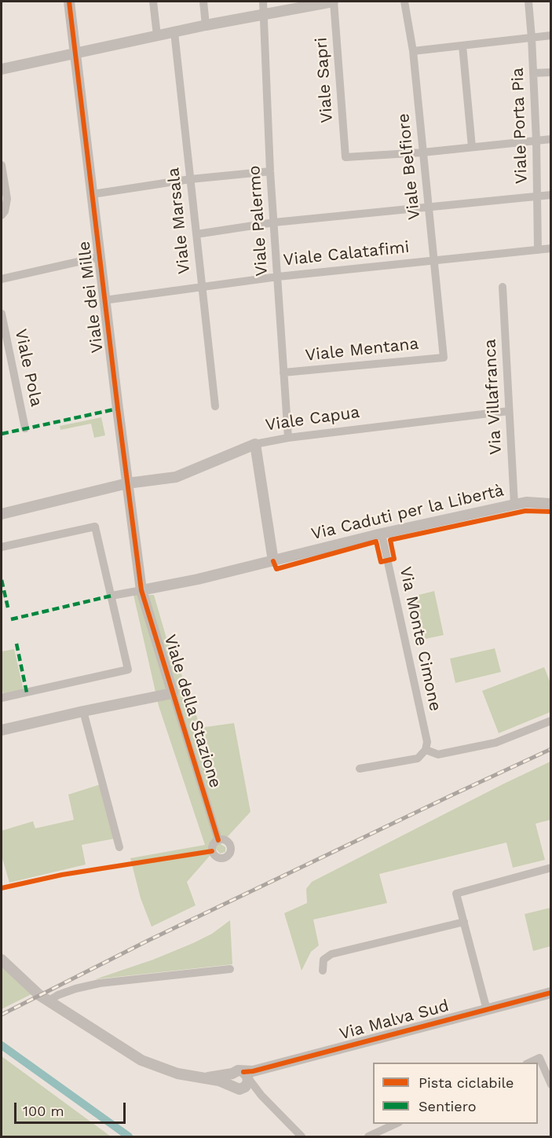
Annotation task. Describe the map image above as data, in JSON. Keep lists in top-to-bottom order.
{
  "streets": {
    "street": [
      "Viale Sapri",
      "Viale Porta Pia",
      "Viale Belfiore",
      "Viale Marsala",
      "Viale Palermo",
      "Viale Calatafimi",
      "Viale dei Mille",
      "Viale Mentana",
      "Viale Pola",
      "Via Villafranca",
      "Viale Capua",
      "Via Caduti per la Libertà",
      "Via Monte Cimone",
      "Viale della Stazione",
      "Via Malva Sud"
    ]
  },
  "crossings": [
    ["Viale Sapri", "Viale Belfiore"],
    ["Viale Porta Pia", "Viale Calatafimi"],
    ["Viale Belfiore", "Viale Calatafimi"],
    ["Viale Belfiore", "Viale Mentana"],
    ["Viale Marsala", "Viale Calatafimi"],
    ["Viale Palermo", "Viale Calatafimi"],
    ["Viale Palermo", "Viale Mentana"],
    ["Viale Palermo", "Viale Capua"],
    ["Viale Calatafimi", "Viale dei Mille"],
    ["Viale dei Mille", "Viale Capua"],
    ["Viale dei Mille", "Via Caduti per la Libertà"],
    ["Viale dei Mille", "Viale della Stazione"],
    ["Via Villafranca", "Viale Capua"],
    ["Via Villafranca", "Via Caduti per la Libertà"],
    ["Via Caduti per la Libertà", "Via Monte Cimone"],
    ["Via Caduti per la Libertà", "Viale della Stazione"]
  ],
  "legend": ["Pista ciclabile", "Sentiero"],
  "scale_bar": "100 m"
}
